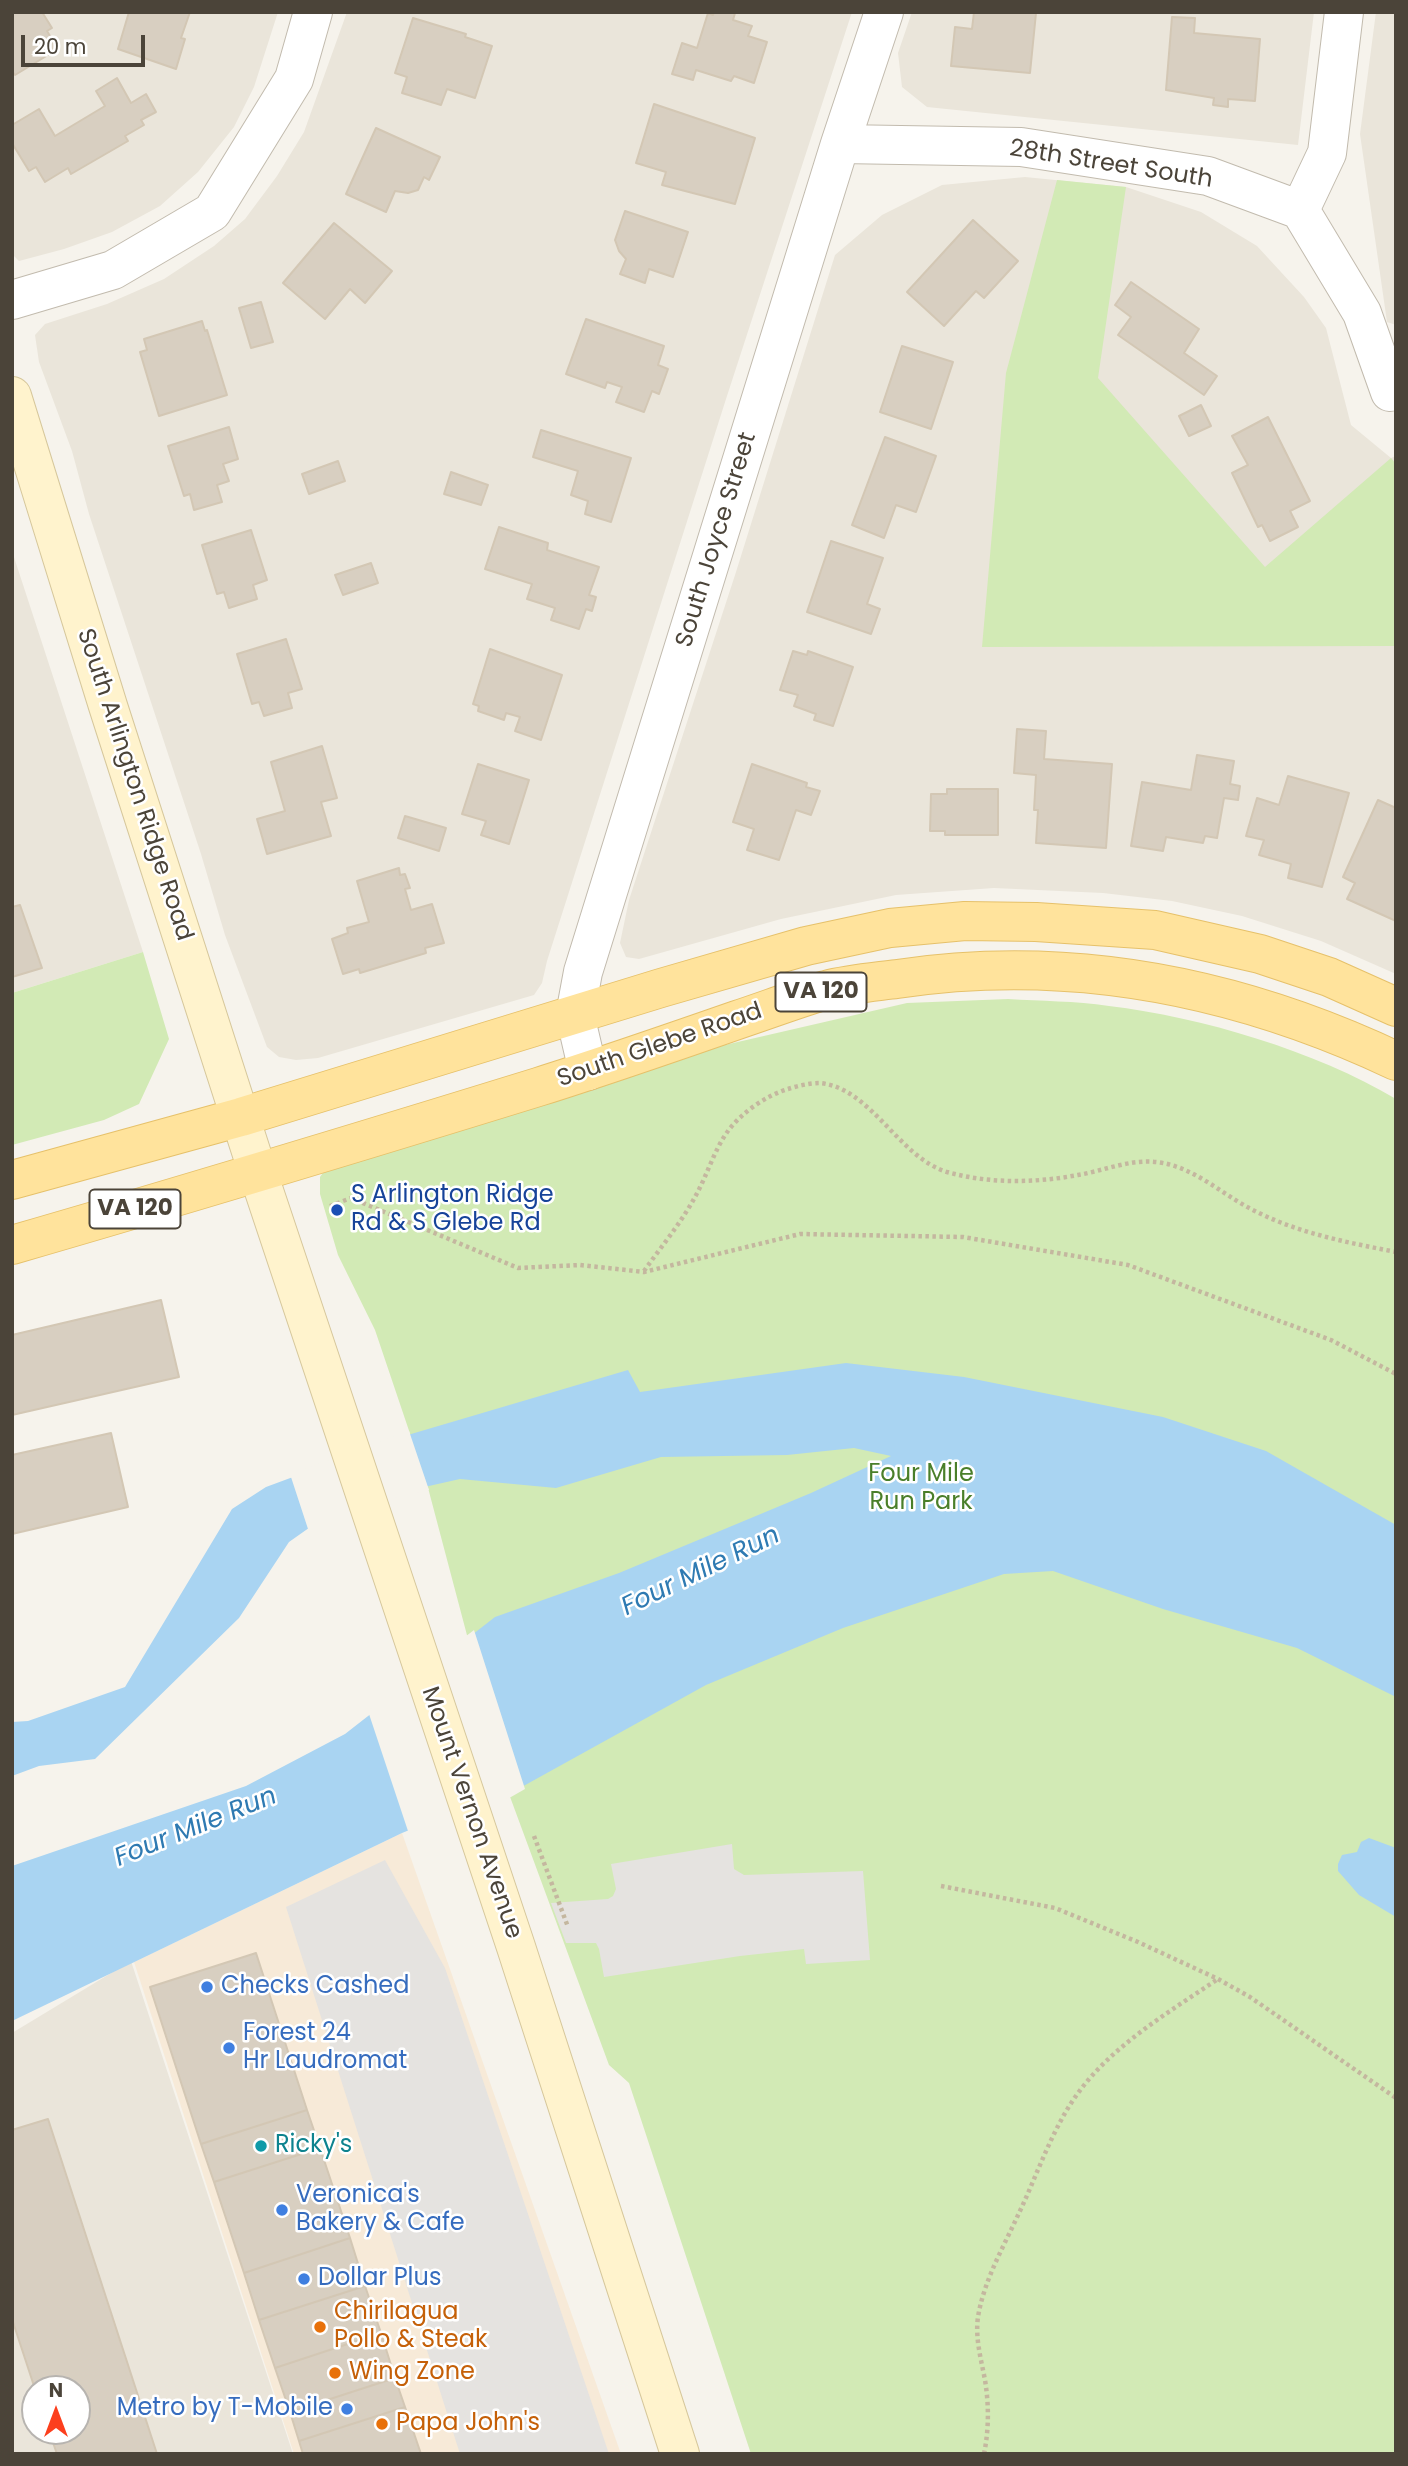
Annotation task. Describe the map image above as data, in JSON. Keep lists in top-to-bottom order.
{
  "streets": {
    "main road": [
      "South Arlington Ridge Road",
      "VA 120",
      "South Glebe Road",
      "Mount Vernon Avenue"
    ],
    "street": ["28th Street South", "South Joyce Street"]
  },
  "crossings": [
    ["28th Street South", "South Joyce Street"],
    ["South Joyce Street", "South Glebe Road"],
    ["South Arlington Ridge Road", "South Glebe Road"],
    ["South Arlington Ridge Road", "Mount Vernon Avenue"],
    ["South Glebe Road", "Mount Vernon Avenue"]
  ],
  "water": ["Four Mile Run"],
  "parks": ["Four Mile Run Park"],
  "places": [
    "S Arlington Ridge Rd & S Glebe Rd",
    "Checks Cashed",
    "Forest 24 Hr Laudromat",
    "Ricky's",
    "Veronica's Bakery & Cafe",
    "Dollar Plus",
    "Chirilagua Pollo & Steak",
    "Wing Zone",
    "Metro by T-Mobile",
    "Papa John's"
  ],
  "scale_bar": "20 m",
  "north": "top"
}
